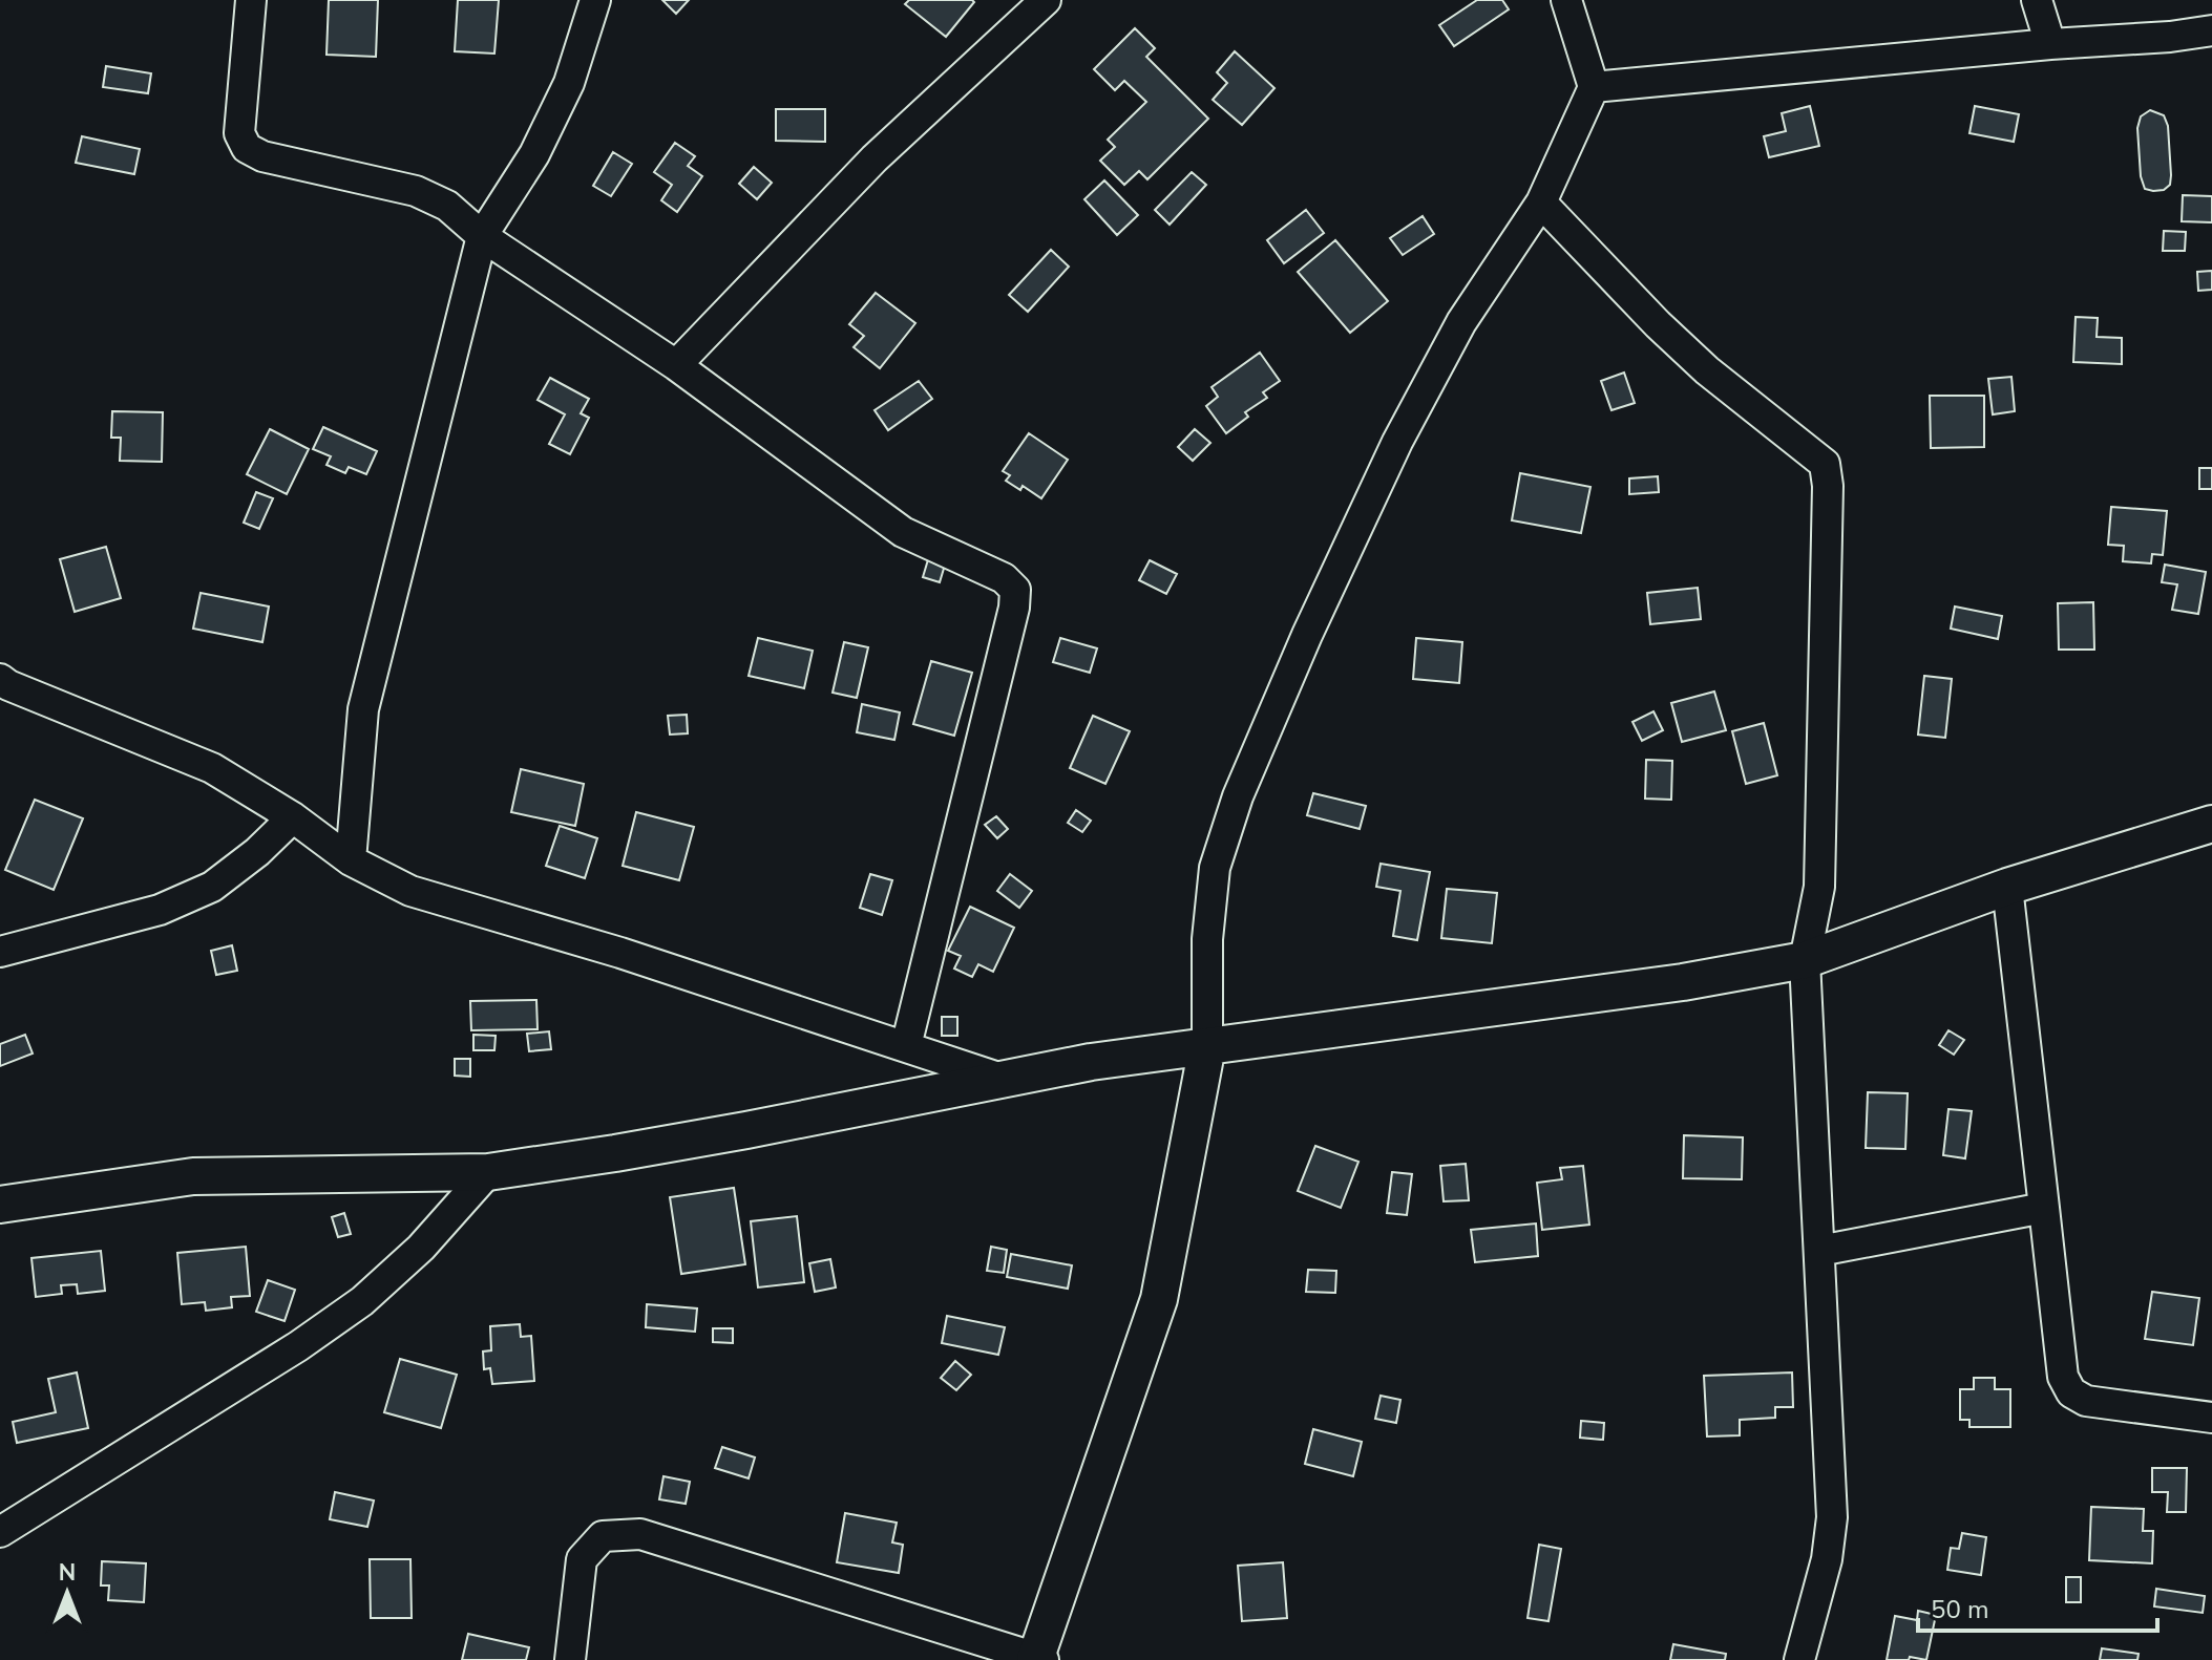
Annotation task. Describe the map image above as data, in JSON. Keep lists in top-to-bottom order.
{
  "scale_bar": "50 m",
  "north": "top"
}
